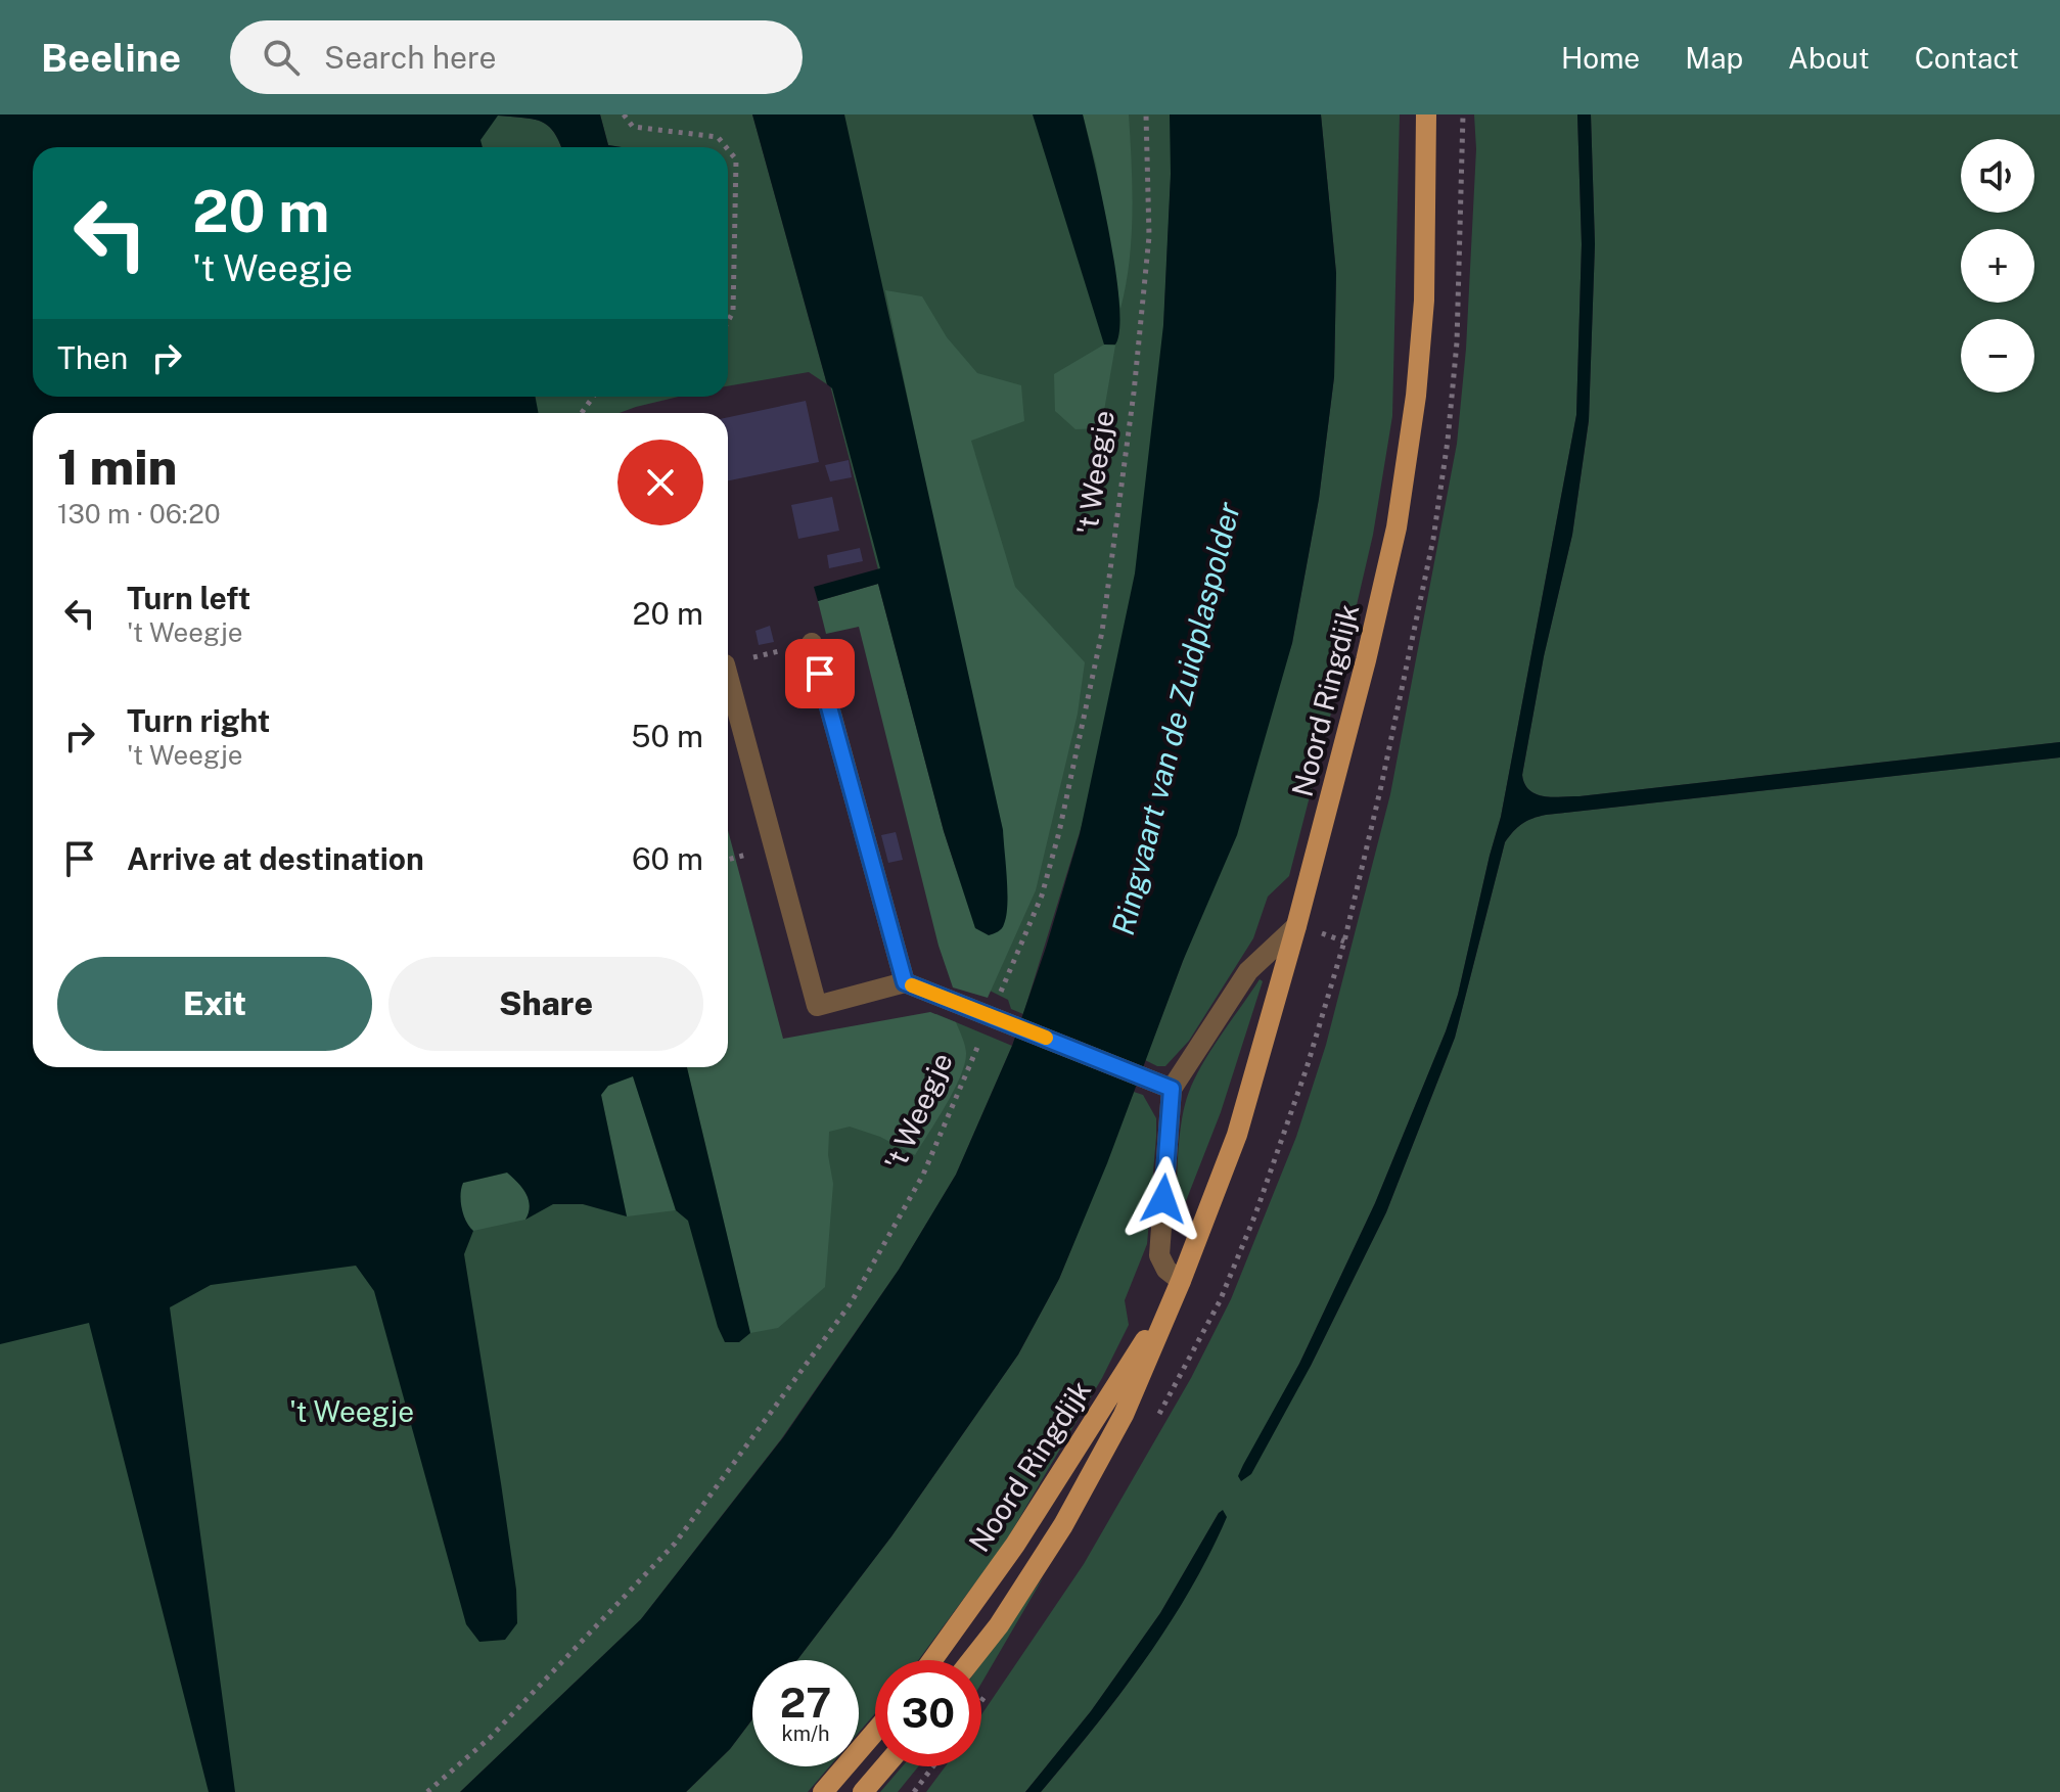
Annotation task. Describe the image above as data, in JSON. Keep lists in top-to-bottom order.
{
  "streets": {
    "main road": ["Noord Ringdijk"],
    "path": ["'t Weegje"]
  },
  "water": ["Ringvaart van de Zuidplaspolder"],
  "parks": ["'t Weegje"],
  "page": {
    "header": "Beeline",
    "search": "Search here",
    "nav": [
      "Home",
      "Map",
      "About",
      "Contact"
    ],
    "map_buttons": ["+", "−"],
    "turn": ["20 m", "'t Weegje"],
    "then": "Then",
    "heading": ["1 min", "130 m · 06:20"],
    "list": [
      {
        "name": "Turn left",
        "note": "'t Weegje",
        "value": "20 m"
      },
      {
        "name": "Turn right",
        "note": "'t Weegje",
        "value": "50 m"
      },
      {
        "name": "Arrive at destination",
        "value": "60 m"
      }
    ],
    "buttons": ["Exit", "Share"],
    "speed": "27 km/h",
    "limit": "30"
  }
}
